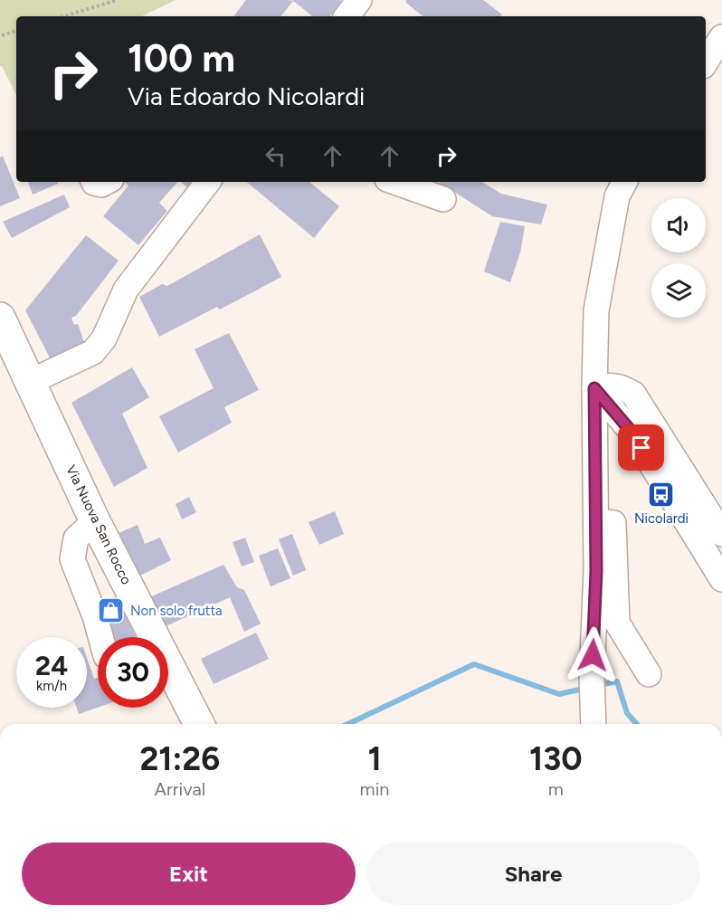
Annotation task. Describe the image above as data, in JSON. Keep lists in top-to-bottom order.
{
  "streets": {
    "main road": ["Via Nuova San Rocco"]
  },
  "places": {
    "bus stop": ["Nicolardi"],
    "shop": ["Non solo frutta"]
  },
  "page": {
    "turn": ["100 m", "Via Edoardo Nicolardi"],
    "speed": "24 km/h",
    "limit": "30",
    "eta": [
      "21:26",
      "Arrival",
      "1",
      "min",
      "130",
      "m"
    ],
    "buttons": ["Exit", "Share"]
  }
}
